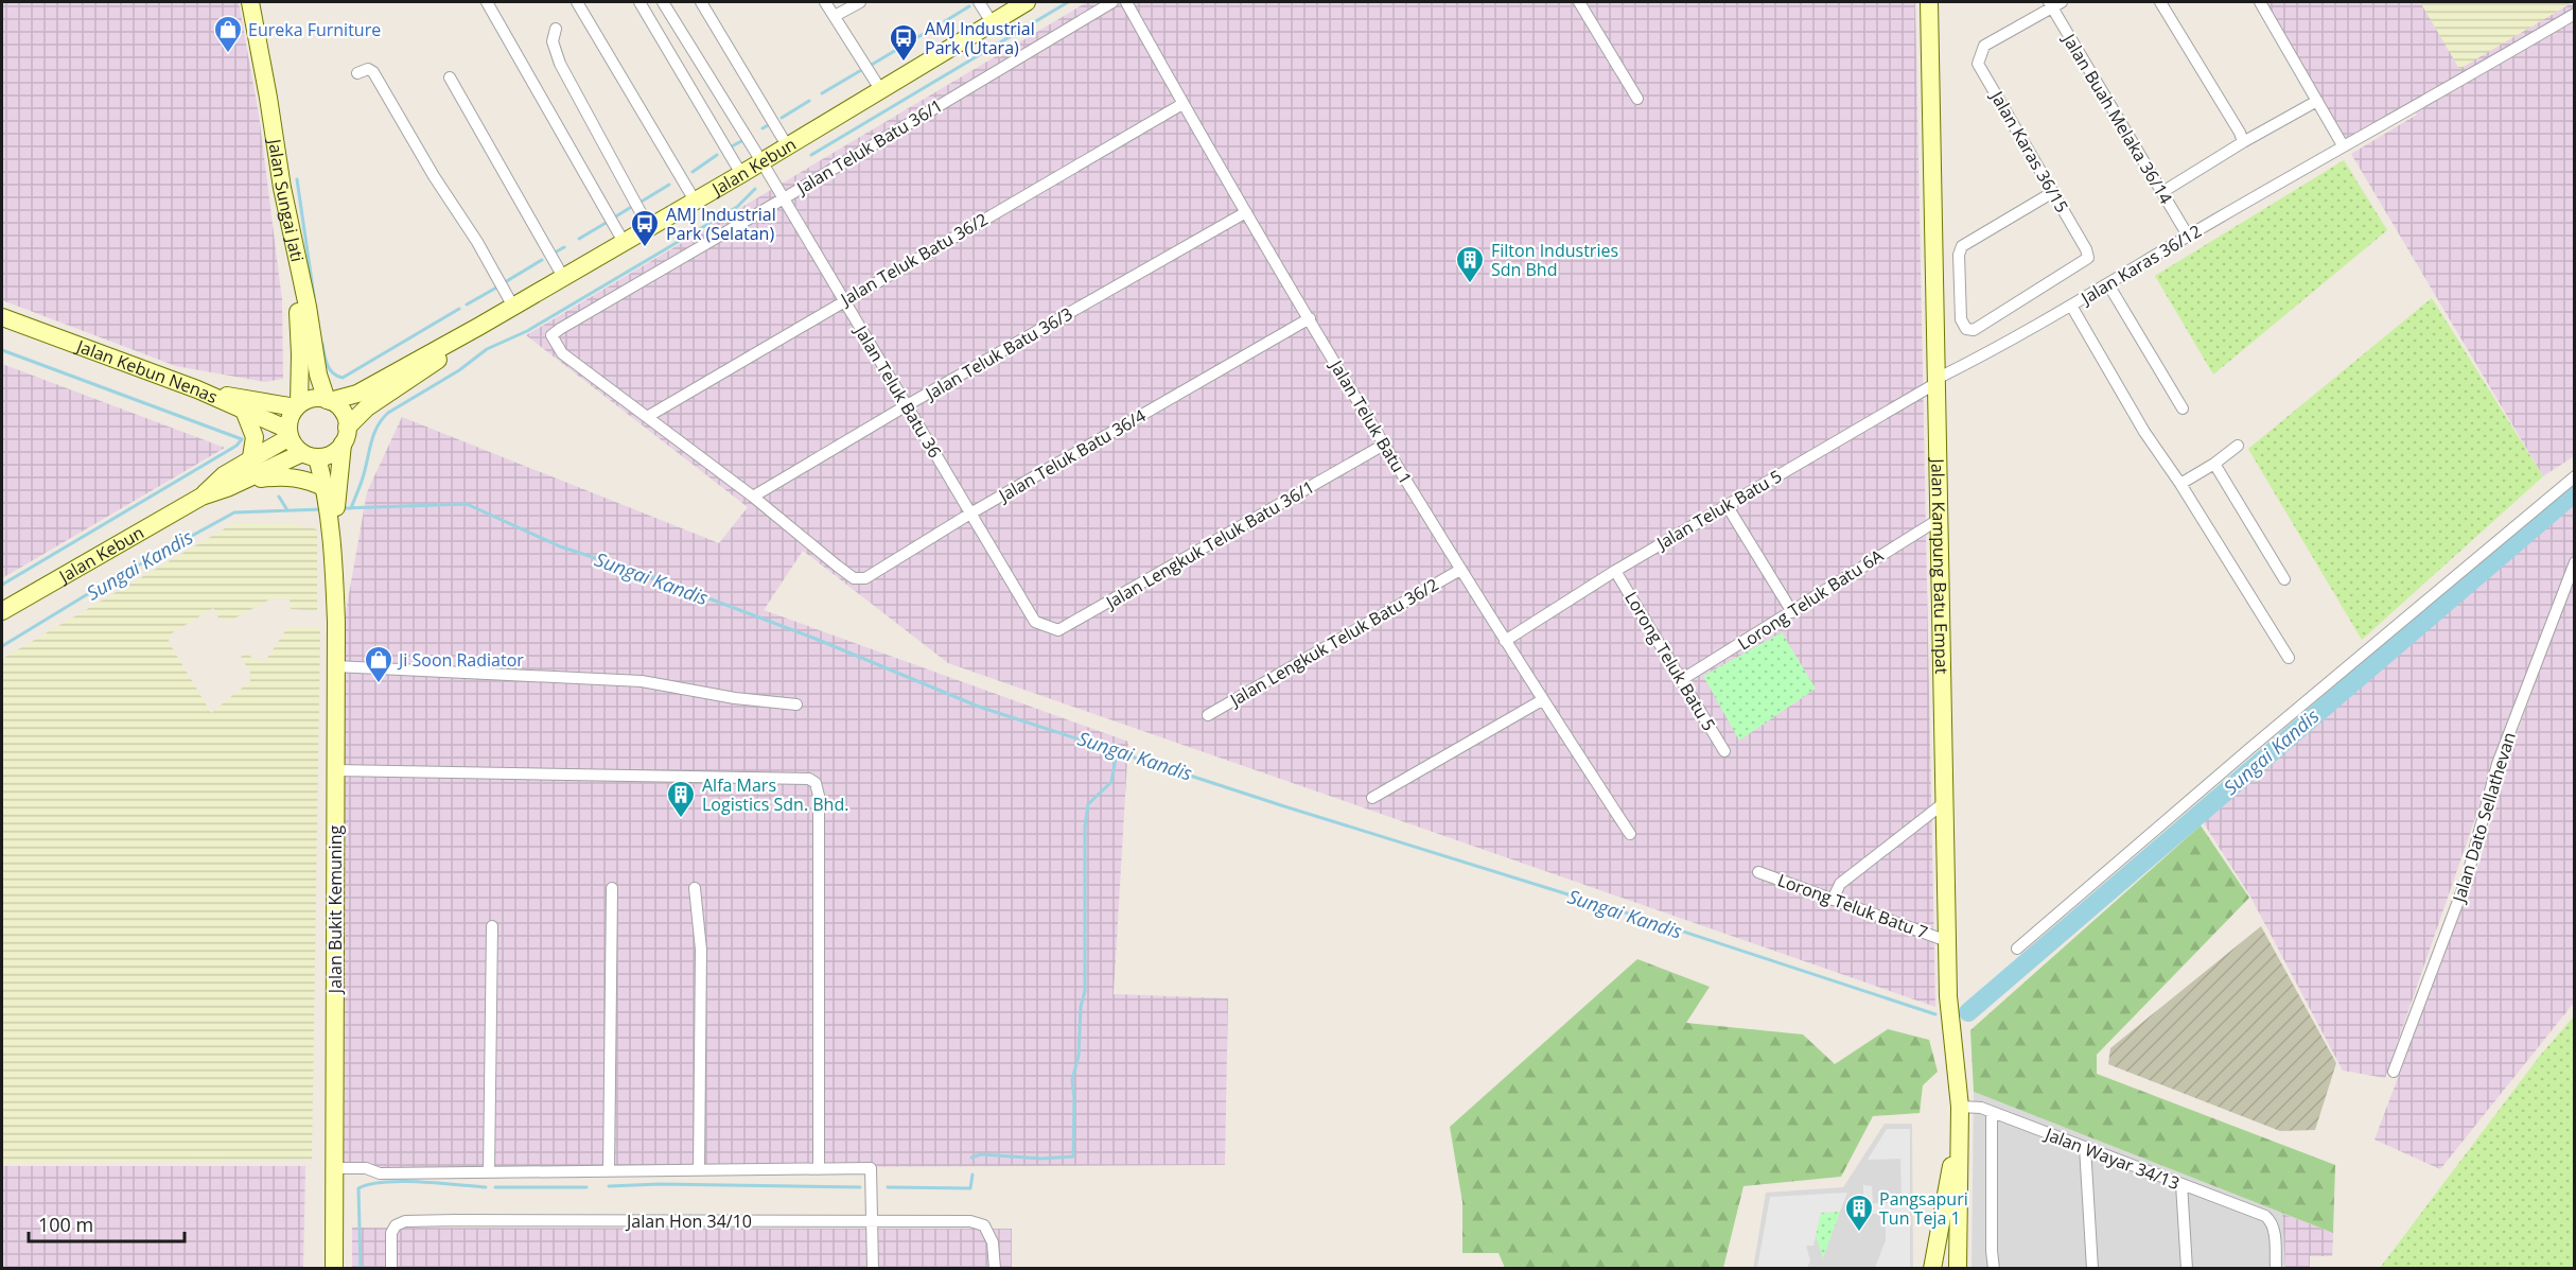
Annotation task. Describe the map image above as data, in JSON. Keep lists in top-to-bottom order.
{
  "streets": {
    "main road": [
      "Jalan Kebun",
      "Jalan Sungai Jati",
      "Jalan Kebun Nenas",
      "Jalan Kampung Batu Empat",
      "Jalan Bukit Kemuning"
    ],
    "street": [
      "Jalan Buah Melaka 36/14",
      "Jalan Teluk Batu 36/1",
      "Jalan Karas 36/15",
      "Jalan Teluk Batu 36/2",
      "Jalan Karas 36/12",
      "Jalan Teluk Batu 36/3",
      "Jalan Teluk Batu 36",
      "Jalan Teluk Batu 1",
      "Jalan Teluk Batu 36/4",
      "Jalan Teluk Batu 5",
      "Jalan Lengkuk Teluk Batu 36/1",
      "Lorong Teluk Batu 6A",
      "Jalan Lengkuk Teluk Batu 36/2",
      "Lorong Teluk Batu 5",
      "Jalan Dato Sellathevan",
      "Lorong Teluk Batu 7",
      "Jalan Wayar 34/13",
      "Jalan Hon 34/10"
    ]
  },
  "crossings": [
    ["Jalan Buah Melaka 36/14", "Jalan Karas 36/15"],
    ["Jalan Buah Melaka 36/14", "Jalan Karas 36/12"],
    ["Jalan Teluk Batu 36/1", "Jalan Teluk Batu 36/2"],
    ["Jalan Teluk Batu 36/1", "Jalan Teluk Batu 36"],
    ["Jalan Kebun", "Jalan Sungai Jati"],
    ["Jalan Kebun", "Jalan Kebun Nenas"],
    ["Jalan Kebun", "Jalan Teluk Batu 36"],
    ["Jalan Kebun", "Jalan Bukit Kemuning"],
    ["Jalan Sungai Jati", "Jalan Kebun Nenas"],
    ["Jalan Sungai Jati", "Jalan Bukit Kemuning"],
    ["Jalan Teluk Batu 36/2", "Jalan Teluk Batu 36"],
    ["Jalan Teluk Batu 36/2", "Jalan Teluk Batu 1"],
    ["Jalan Karas 36/12", "Jalan Teluk Batu 5"],
    ["Jalan Karas 36/12", "Jalan Kampung Batu Empat"],
    ["Jalan Teluk Batu 36/3", "Jalan Teluk Batu 36"],
    ["Jalan Teluk Batu 36/3", "Jalan Teluk Batu 1"],
    ["Jalan Teluk Batu 36/3", "Jalan Teluk Batu 36/4"],
    ["Jalan Kebun Nenas", "Jalan Bukit Kemuning"],
    ["Jalan Teluk Batu 36", "Jalan Teluk Batu 36/4"],
    ["Jalan Teluk Batu 36", "Jalan Lengkuk Teluk Batu 36/1"],
    ["Jalan Teluk Batu 1", "Jalan Teluk Batu 36/4"],
    ["Jalan Teluk Batu 1", "Jalan Teluk Batu 5"],
    ["Jalan Teluk Batu 1", "Jalan Lengkuk Teluk Batu 36/1"],
    ["Jalan Teluk Batu 1", "Jalan Lengkuk Teluk Batu 36/2"],
    ["Jalan Teluk Batu 5", "Jalan Kampung Batu Empat"],
    ["Jalan Teluk Batu 5", "Lorong Teluk Batu 5"],
    ["Jalan Kampung Batu Empat", "Lorong Teluk Batu 6A"],
    ["Jalan Kampung Batu Empat", "Lorong Teluk Batu 7"],
    ["Jalan Kampung Batu Empat", "Jalan Wayar 34/13"],
    ["Lorong Teluk Batu 6A", "Lorong Teluk Batu 5"]
  ],
  "water": ["Sungai Kandis"],
  "places": {
    "shop": ["Eureka Furniture", "Ji Soon Radiator"],
    "bus stop": ["AMJ Industrial Park (Utara)", "AMJ Industrial Park (Selatan)"],
    "building": ["Filton Industries Sdn Bhd", "Alfa Mars Logistics Sdn. Bhd.", "Pangsapuri Tun Teja 1"]
  },
  "scale_bar": "100 m"
}
